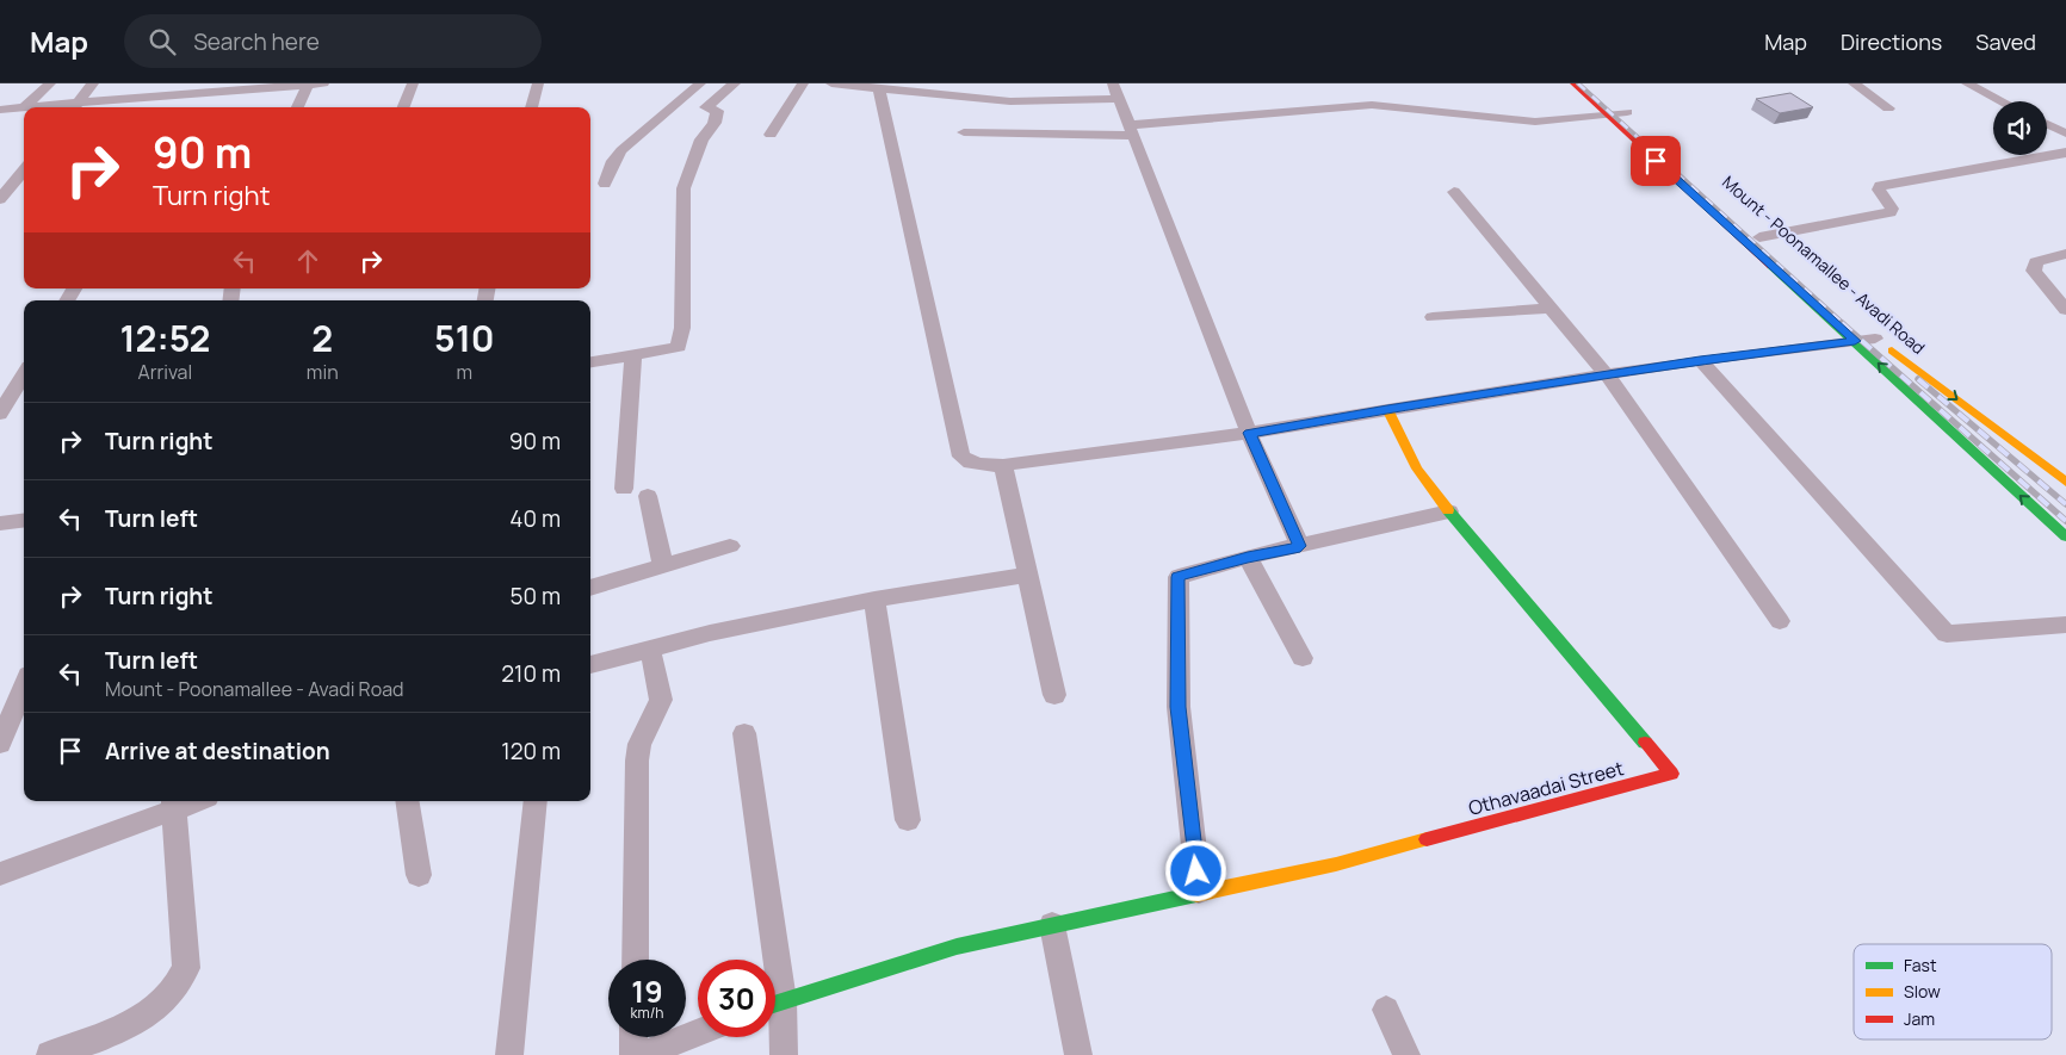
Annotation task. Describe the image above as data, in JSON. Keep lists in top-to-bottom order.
{
  "streets": {
    "main road": ["Mount - Poonamallee - Avadi Road", "Othavaadai Street"]
  },
  "legend": ["Fast", "Slow", "Jam"],
  "page": {
    "header": "Map",
    "search": "Search here",
    "nav": ["Map", "Directions", "Saved"],
    "turn": ["90 m", "Turn right"],
    "eta": [
      "12:52",
      "Arrival",
      "2",
      "min",
      "510",
      "m"
    ],
    "list": [
      {
        "name": "Turn right",
        "value": "90 m"
      },
      {
        "name": "Turn left",
        "value": "40 m"
      },
      {
        "name": "Turn right",
        "value": "50 m"
      },
      {
        "name": "Turn left",
        "note": "Mount - Poonamallee - Avadi Road",
        "value": "210 m"
      },
      {
        "name": "Arrive at destination",
        "value": "120 m"
      }
    ],
    "speed": "19 km/h",
    "limit": "30"
  }
}
